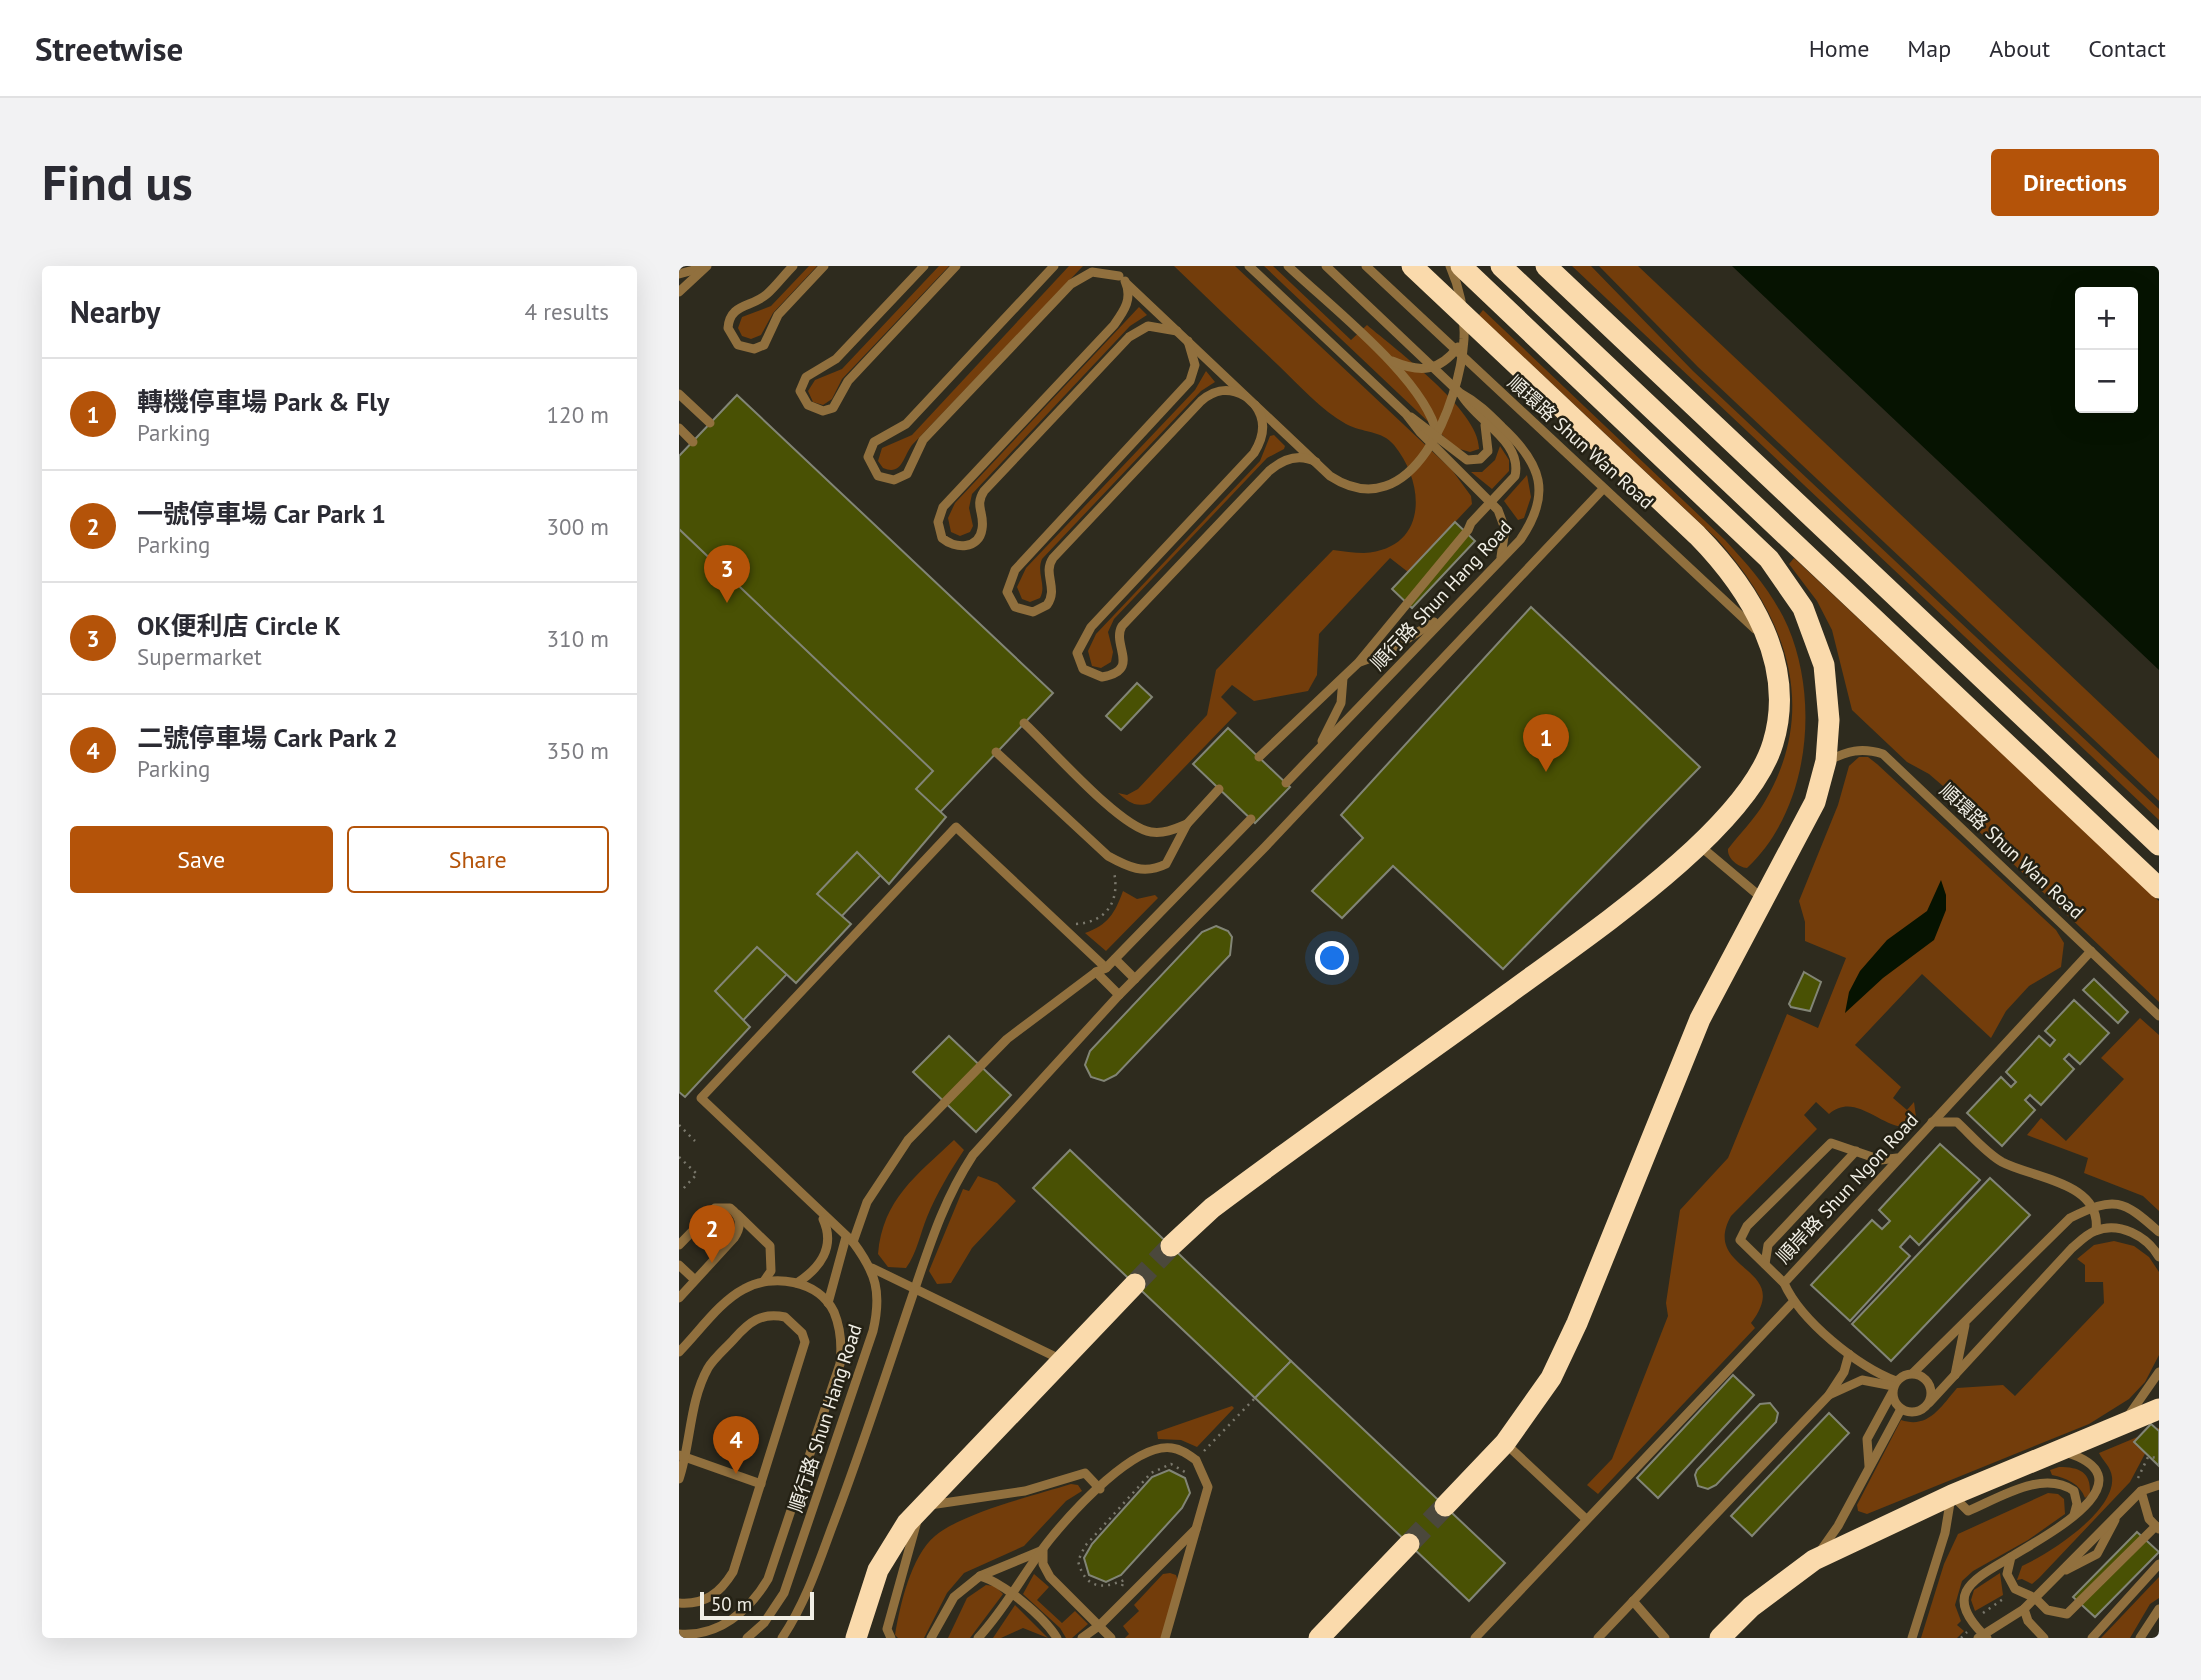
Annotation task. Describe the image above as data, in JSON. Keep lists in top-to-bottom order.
{
  "streets": {
    "lane": ["順環路 Shun Wan Road", "順行路 Shun Hang Road", "順岸路 Shun Ngon Road"]
  },
  "crossings": [
    ["順環路 Shun Wan Road", "順岸路 Shun Ngon Road"]
  ],
  "scale_bar": "50 m",
  "page": {
    "header": "Streetwise",
    "nav": [
      "Home",
      "Map",
      "About",
      "Contact"
    ],
    "buttons": [
      "Directions",
      ["Save", "Share"]
    ],
    "title": "Find us",
    "heading": ["Nearby", "4 results"],
    "map_buttons": ["+", "−"],
    "list": [
      {
        "mark": "1",
        "name": "轉機停車場 Park & Fly",
        "note": "Parking",
        "value": "120 m"
      },
      {
        "mark": "2",
        "name": "一號停車場 Car Park 1",
        "note": "Parking",
        "value": "300 m"
      },
      {
        "mark": "3",
        "name": "OK便利店 Circle K",
        "note": "Supermarket",
        "value": "310 m"
      },
      {
        "mark": "4",
        "name": "二號停車場 Cark Park 2",
        "note": "Parking",
        "value": "350 m"
      }
    ],
    "pins": [
      "3",
      "1",
      "2",
      "4"
    ],
    "scale": "50 m"
  }
}
